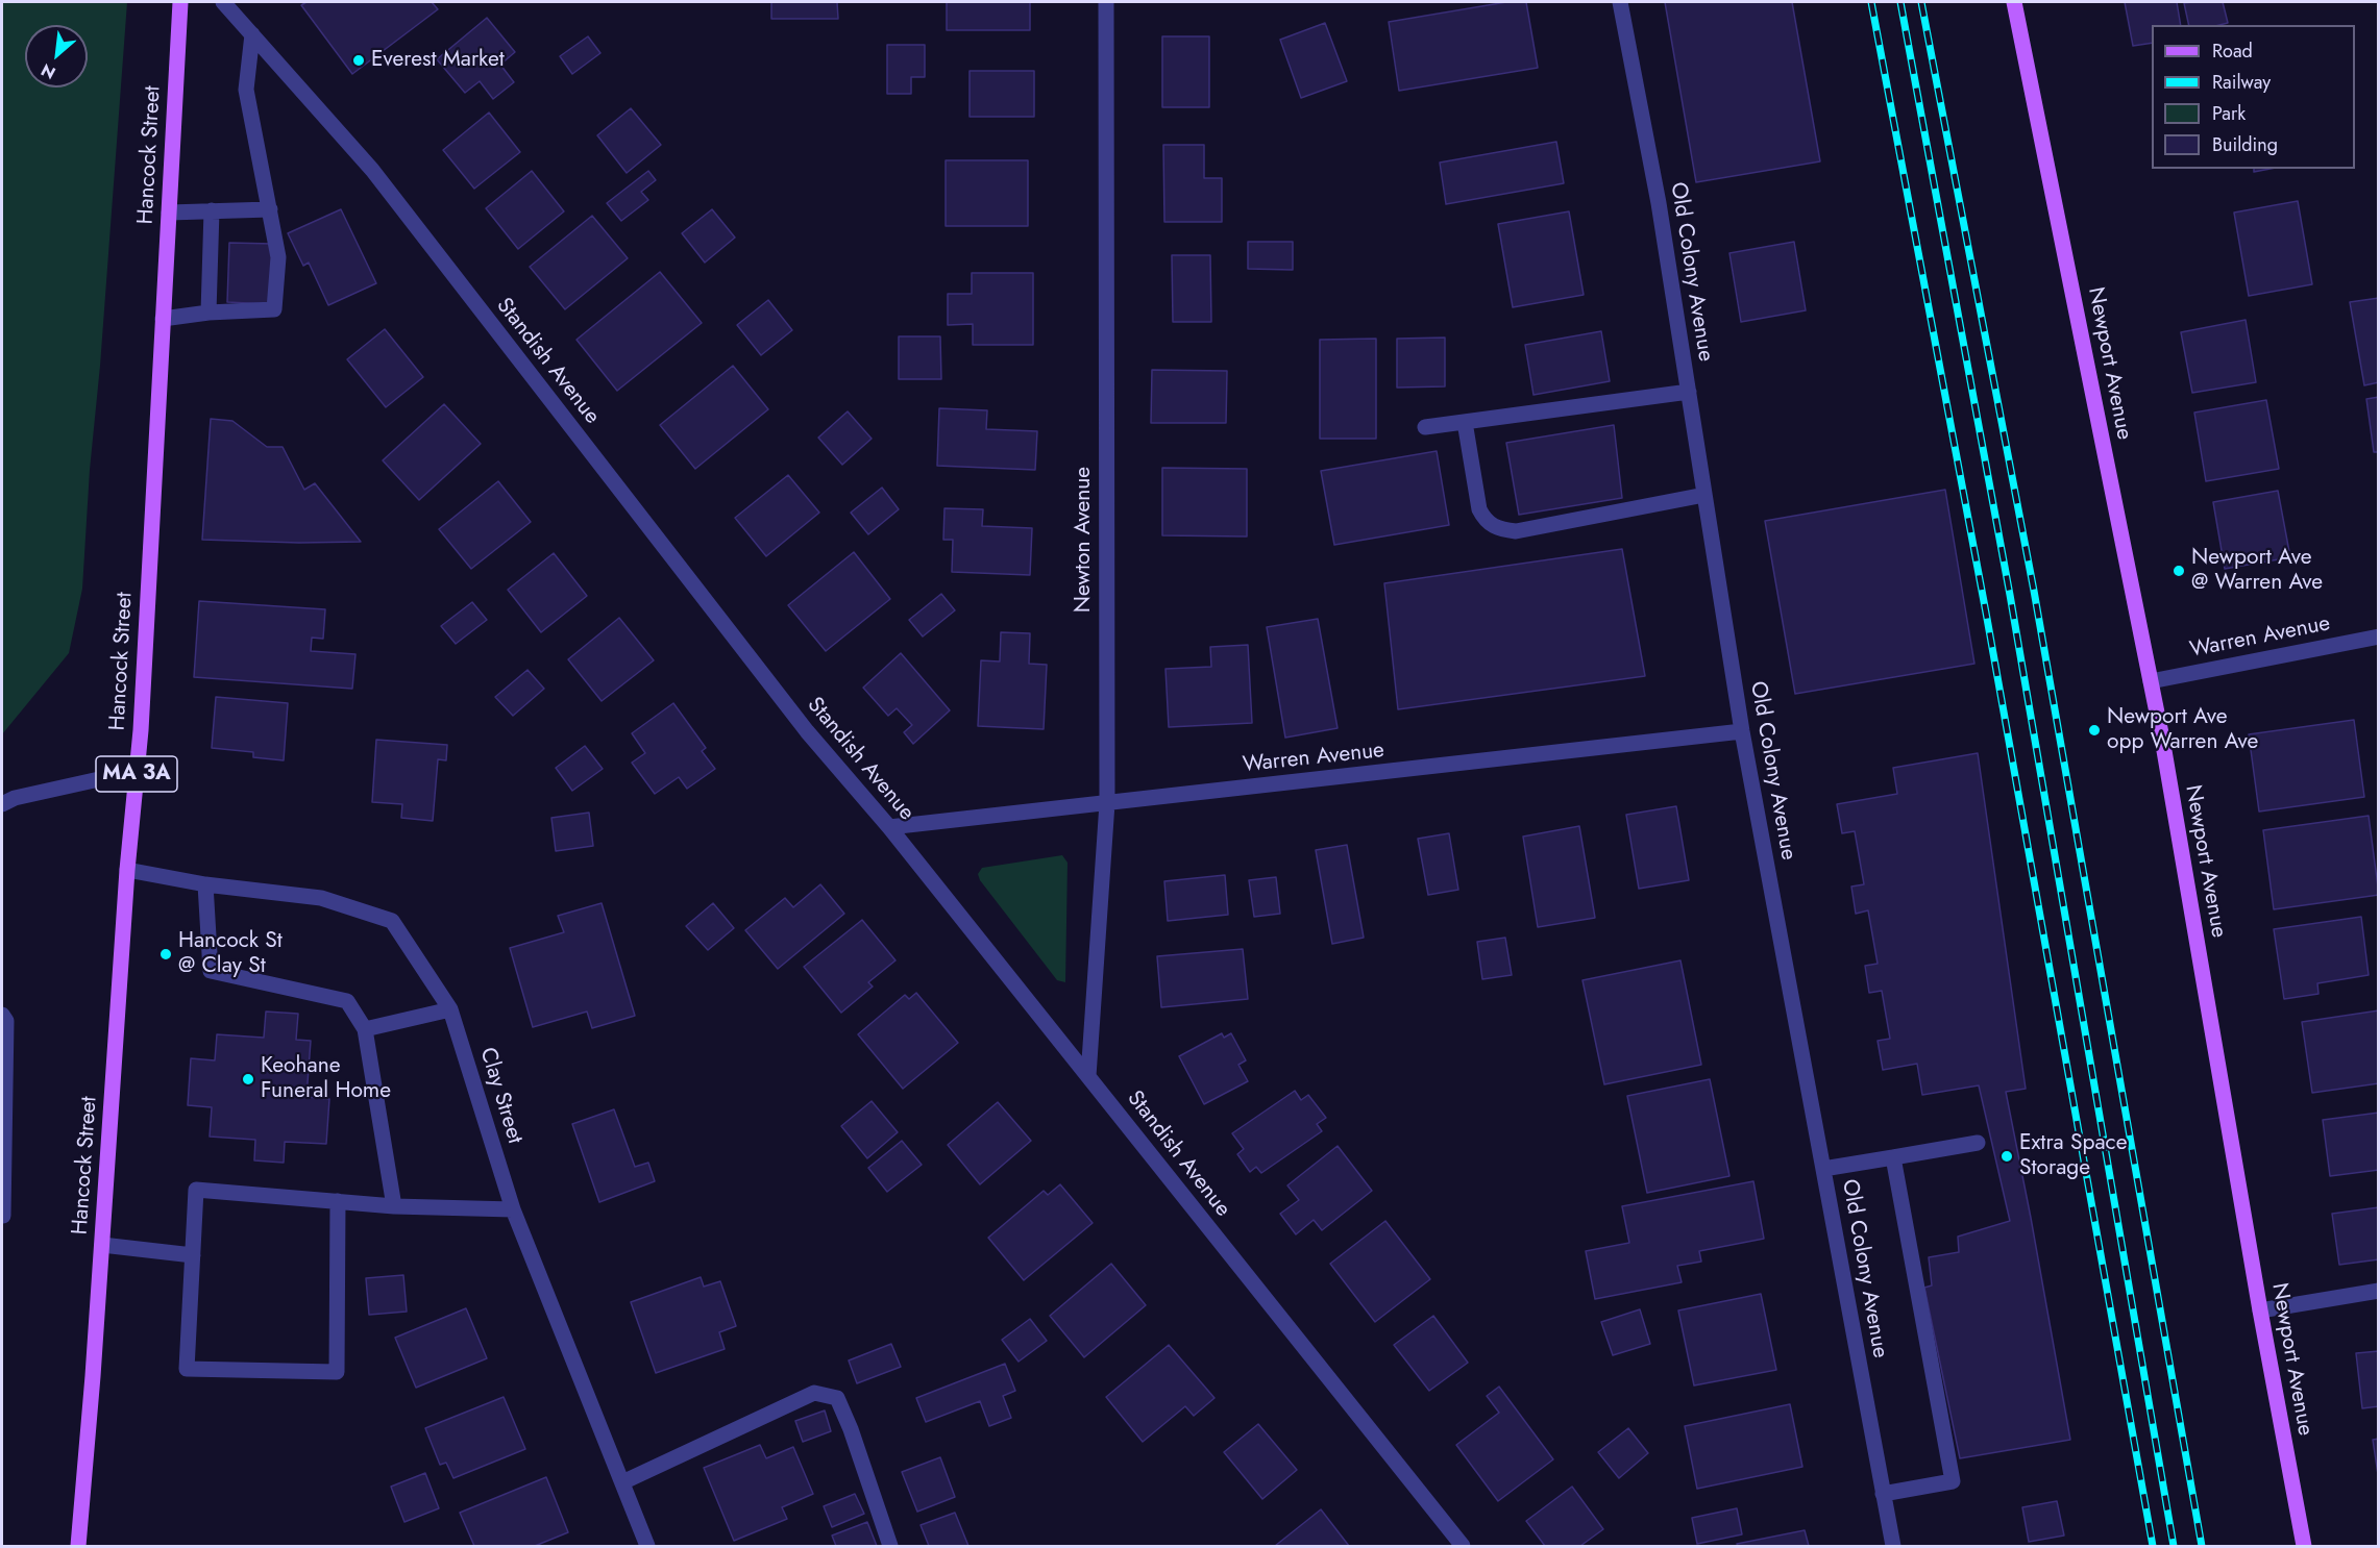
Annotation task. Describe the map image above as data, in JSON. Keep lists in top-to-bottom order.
{
  "streets": {
    "main road": ["Hancock Street", "Newport Avenue", "MA 3A"],
    "street": [
      "Old Colony Avenue",
      "Standish Avenue",
      "Newton Avenue",
      "Warren Avenue",
      "Clay Street"
    ]
  },
  "crossings": [
    ["Hancock Street", "Clay Street"],
    ["Old Colony Avenue", "Warren Avenue"],
    ["Standish Avenue", "Newton Avenue"],
    ["Standish Avenue", "Warren Avenue"],
    ["Newport Avenue", "Warren Avenue"],
    ["Newton Avenue", "Warren Avenue"]
  ],
  "places": [
    "Everest Market",
    "Newport Ave @ Warren Ave",
    "Newport Ave opp Warren Ave",
    "Hancock St @ Clay St",
    "Keohane Funeral Home",
    "Extra Space Storage"
  ],
  "legend": [
    "Road",
    "Railway",
    "Park",
    "Building"
  ],
  "north": "bottom left"
}
